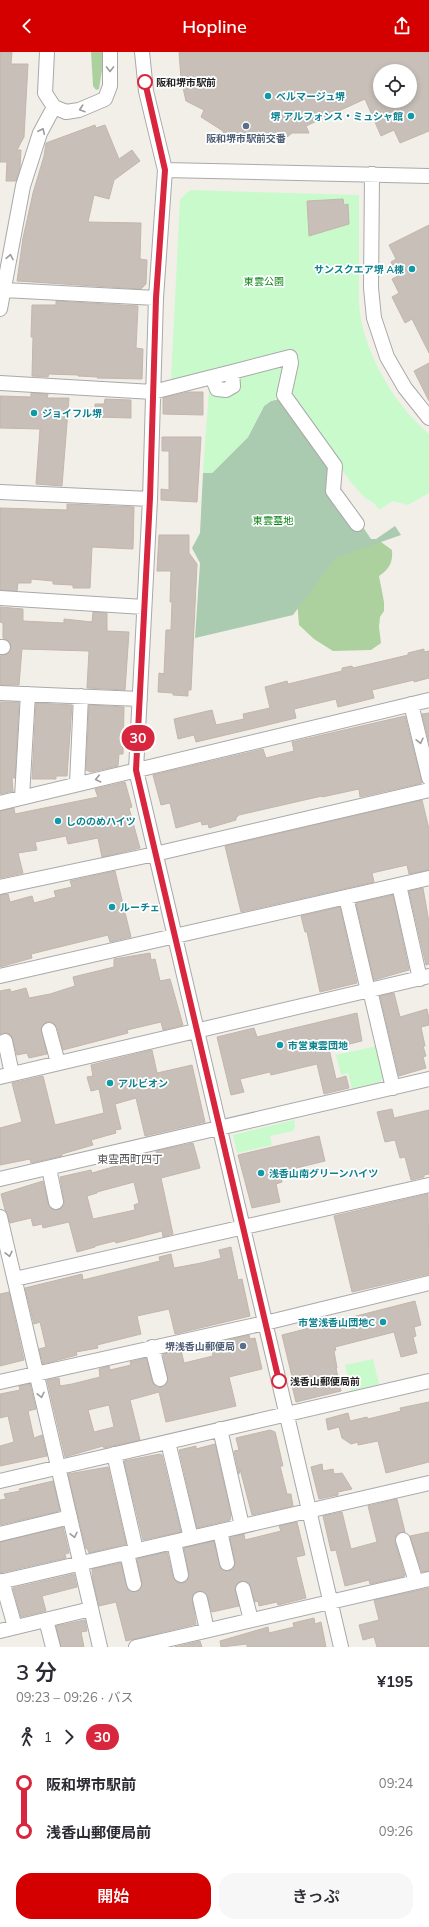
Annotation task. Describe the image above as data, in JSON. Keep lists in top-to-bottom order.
{
  "districts": ["東雲西町四丁"],
  "parks": ["東雲公園", "東雲墓地"],
  "places": [
    "阪和堺市駅前",
    "ベルマージュ堺",
    "堺 アルフォンス・ミュシャ館",
    "阪和堺市駅前交番",
    "サンスクエア堺 A棟",
    "ジョイフル堺",
    "しののめハイツ",
    "ルーチェ",
    "市営東雲団地",
    "アルビオン",
    "浅香山南グリーンハイツ",
    "市営浅香山団地C",
    "堺浅香山郵便局",
    "浅香山郵便局前"
  ],
  "lines": ["bus line 30"],
  "page": {
    "header": "Hopline",
    "on_map": "30",
    "heading": ["3 分", "09:23 – 09:26 · バス", "¥195"],
    "legs": ["1", "30"],
    "list": [
      {
        "name": "阪和堺市駅前",
        "value": "09:24"
      },
      {
        "name": "浅香山郵便局前",
        "value": "09:26"
      }
    ],
    "buttons": ["開始", "きっぷ"]
  }
}
